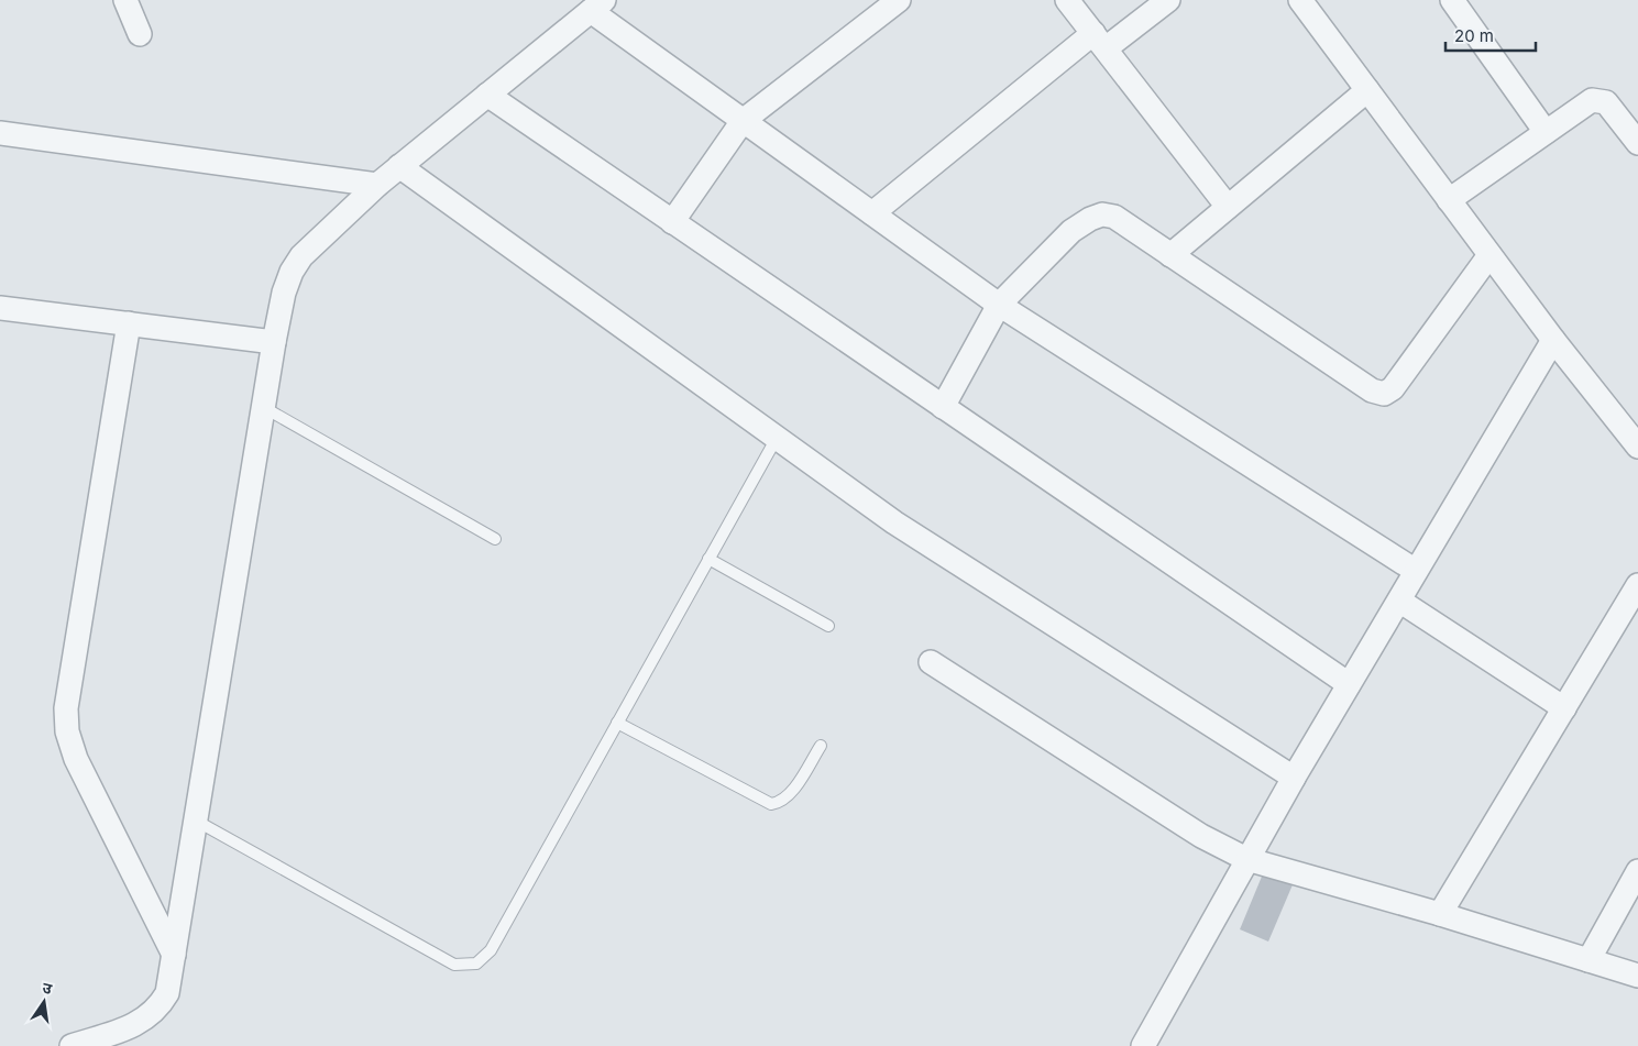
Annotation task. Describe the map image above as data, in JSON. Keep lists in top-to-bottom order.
{
  "scale_bar": "20 m",
  "north": "top"
}
